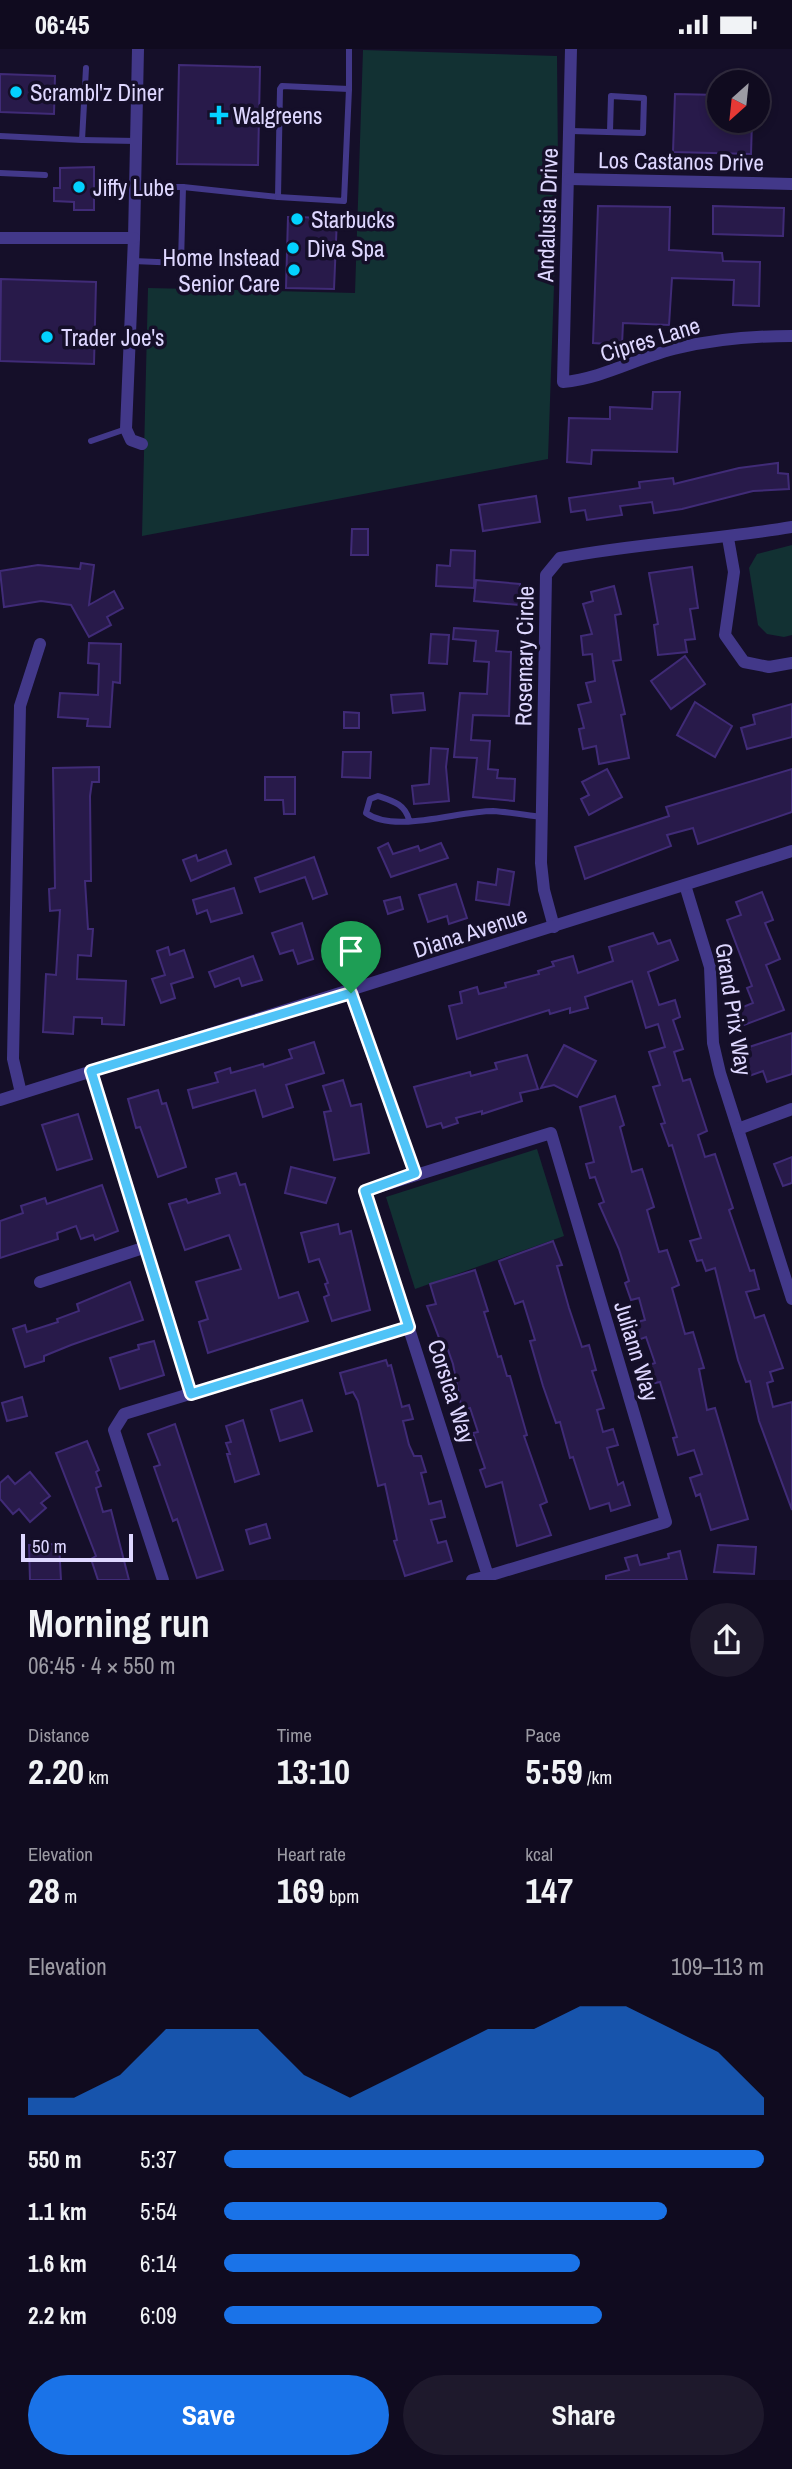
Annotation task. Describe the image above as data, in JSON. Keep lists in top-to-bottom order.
{
  "streets": {
    "street": [
      "Los Castanos Drive",
      "Andalusia Drive",
      "Cipres Lane",
      "Rosemary Circle",
      "Diana Avenue",
      "Grand Prix Way",
      "Juliann Way",
      "Corsica Way"
    ]
  },
  "crossings": [
    ["Los Castanos Drive", "Andalusia Drive"],
    ["Andalusia Drive", "Cipres Lane"],
    ["Rosemary Circle", "Diana Avenue"],
    ["Diana Avenue", "Grand Prix Way"],
    ["Juliann Way", "Corsica Way"]
  ],
  "places": {
    "other": [
      "Scrambl'z Diner",
      "Jiffy Lube",
      "Starbucks",
      "Diva Spa",
      "Home Instead Senior Care",
      "Trader Joe's"
    ],
    "health": ["Walgreens"]
  },
  "scale_bar": "50 m",
  "north": "bottom left",
  "page": {
    "status": "06:45",
    "scale": "50 m",
    "heading": ["Morning run", "06:45 · 4 × 550 m"],
    "stats": [
      ["Distance", "2.20 km"],
      ["Time", "13:10"],
      ["Pace", "5:59 /km"],
      ["Elevation", "28 m"],
      ["Heart rate", "169 bpm"],
      ["kcal", "147"]
    ],
    "chart": ["Elevation", "109–113 m"],
    "list": [
      {
        "name": "550 m",
        "note": "5:37"
      },
      {
        "name": "1.1 km",
        "note": "5:54"
      },
      {
        "name": "1.6 km",
        "note": "6:14"
      },
      {
        "name": "2.2 km",
        "note": "6:09"
      }
    ],
    "buttons": ["Save", "Share"]
  }
}
